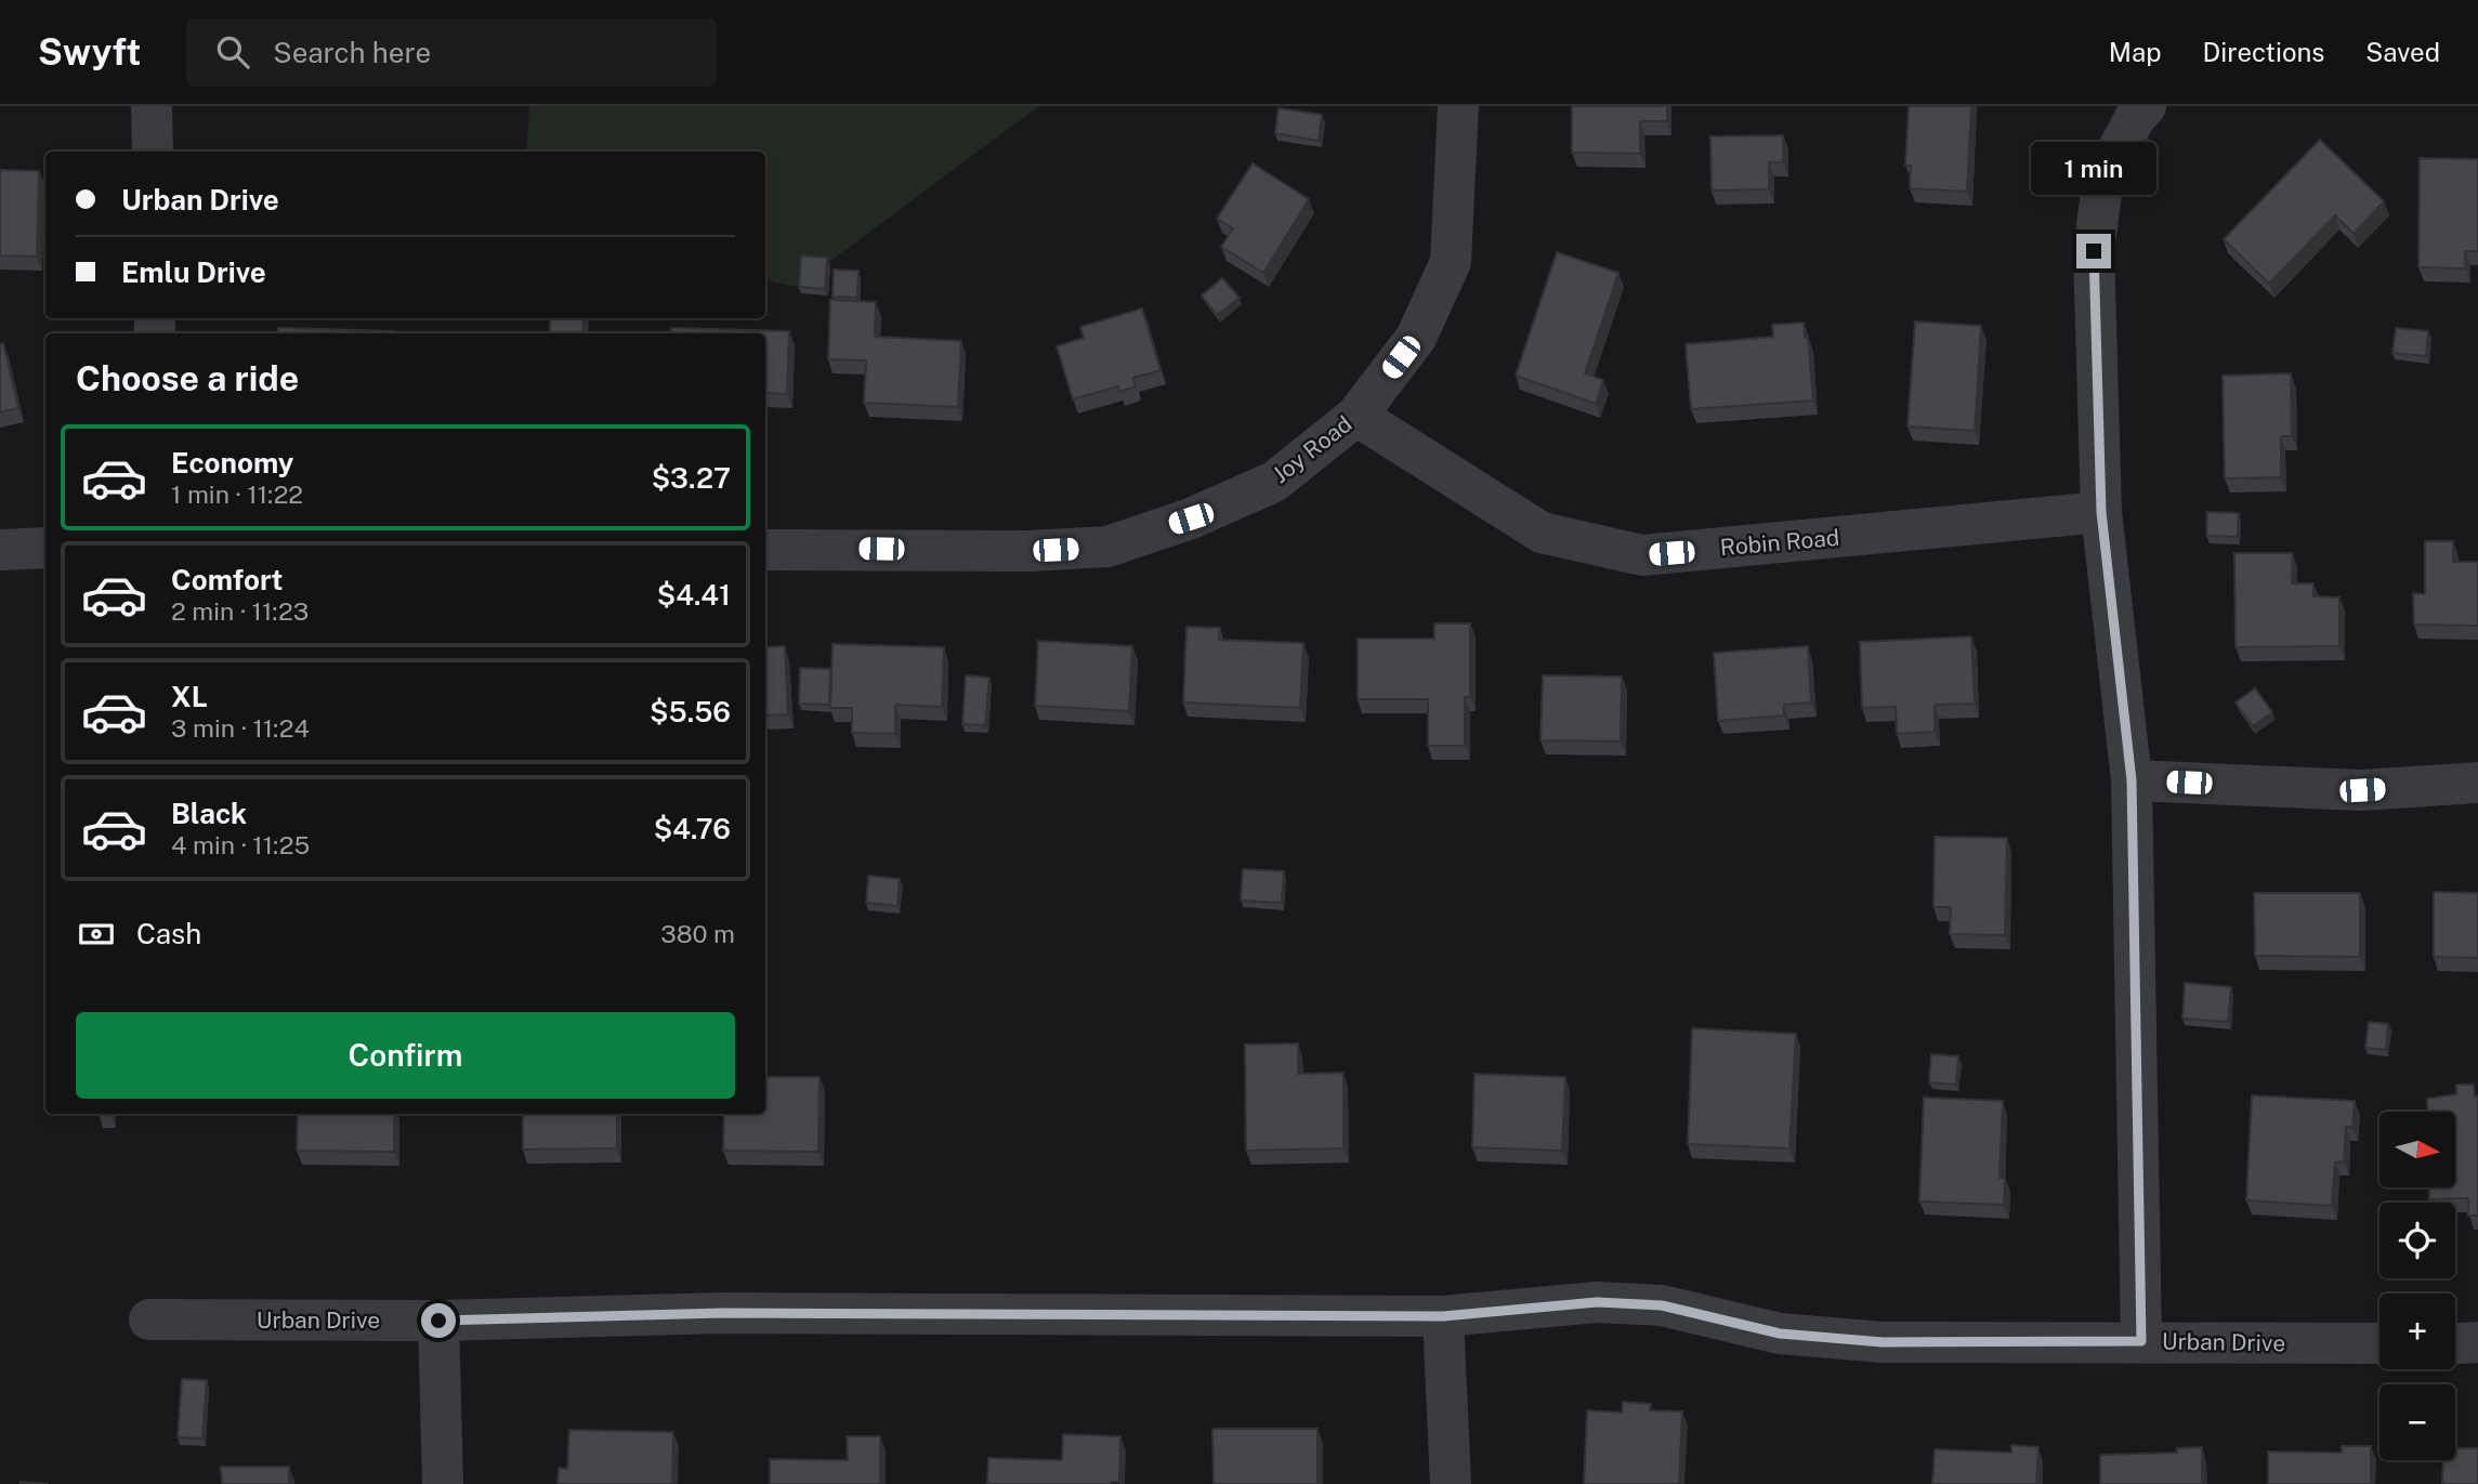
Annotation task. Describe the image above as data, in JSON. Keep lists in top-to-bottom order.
{
  "streets": {
    "street": ["Joy Road", "Robin Road", "Urban Drive"]
  },
  "crossings": [
    ["Joy Road", "Robin Road"]
  ],
  "north": "right",
  "page": {
    "header": "Swyft",
    "search": "Search here",
    "nav": ["Map", "Directions", "Saved"],
    "bubble": "1 min",
    "banner": ["Urban Drive", "Emlu Drive"],
    "heading": "Choose a ride",
    "list": [
      {
        "name": "Economy",
        "note": "1 min · 11:22",
        "value": "$3.27"
      },
      {
        "name": "Comfort",
        "note": "2 min · 11:23",
        "value": "$4.41"
      },
      {
        "name": "XL",
        "note": "3 min · 11:24",
        "value": "$5.56"
      },
      {
        "name": "Black",
        "note": "4 min · 11:25",
        "value": "$4.76"
      }
    ],
    "pay": ["Cash", "380 m"],
    "buttons": "Confirm",
    "map_buttons": ["+", "−"]
  }
}
